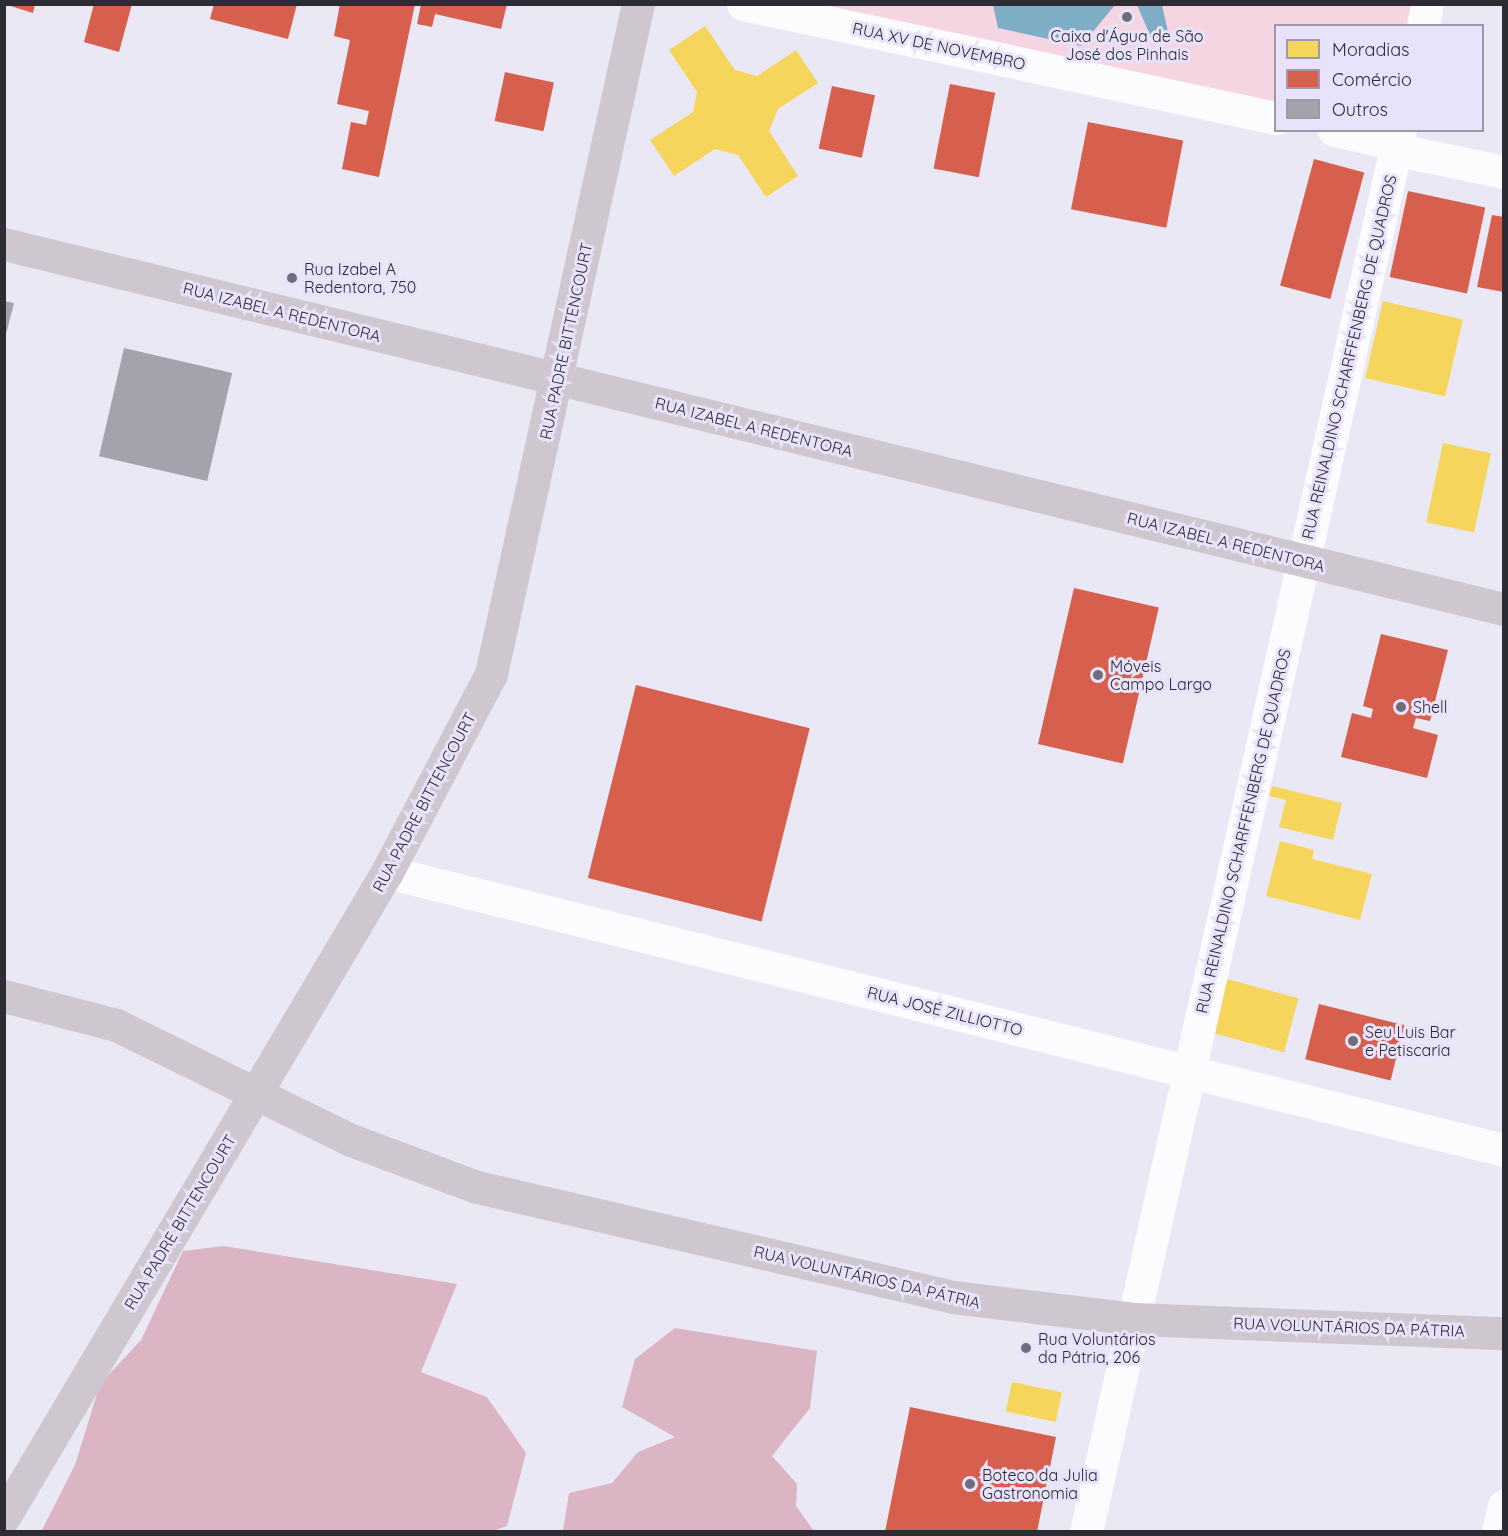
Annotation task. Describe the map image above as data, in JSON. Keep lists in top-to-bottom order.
{
  "streets": {
    "main road": ["RUA IZABEL A REDENTORA", "RUA PADRE BITTENCOURT", "RUA VOLUNTÁRIOS DA PÁTRIA"],
    "street": ["RUA XV DE NOVEMBRO", "RUA REINALDINO SCHARFFENBERG DE QUADROS", "RUA JOSÉ ZILLIOTTO"]
  },
  "crossings": [
    ["RUA IZABEL A REDENTORA", "RUA PADRE BITTENCOURT"],
    ["RUA IZABEL A REDENTORA", "RUA REINALDINO SCHARFFENBERG DE QUADROS"],
    ["RUA PADRE BITTENCOURT", "RUA JOSÉ ZILLIOTTO"],
    ["RUA PADRE BITTENCOURT", "RUA VOLUNTÁRIOS DA PÁTRIA"],
    ["RUA REINALDINO SCHARFFENBERG DE QUADROS", "RUA JOSÉ ZILLIOTTO"],
    ["RUA REINALDINO SCHARFFENBERG DE QUADROS", "RUA VOLUNTÁRIOS DA PÁTRIA"]
  ],
  "places": [
    "Caixa d'Água de São José dos Pinhais",
    "Rua Izabel A Redentora, 750",
    "Móveis Campo Largo",
    "Shell",
    "Seu Luis Bar e Petiscaria",
    "Rua Voluntários da Pátria, 206",
    "Boteco da Julia Gastronomia"
  ],
  "legend": ["Moradias", "Comércio", "Outros"]
}
